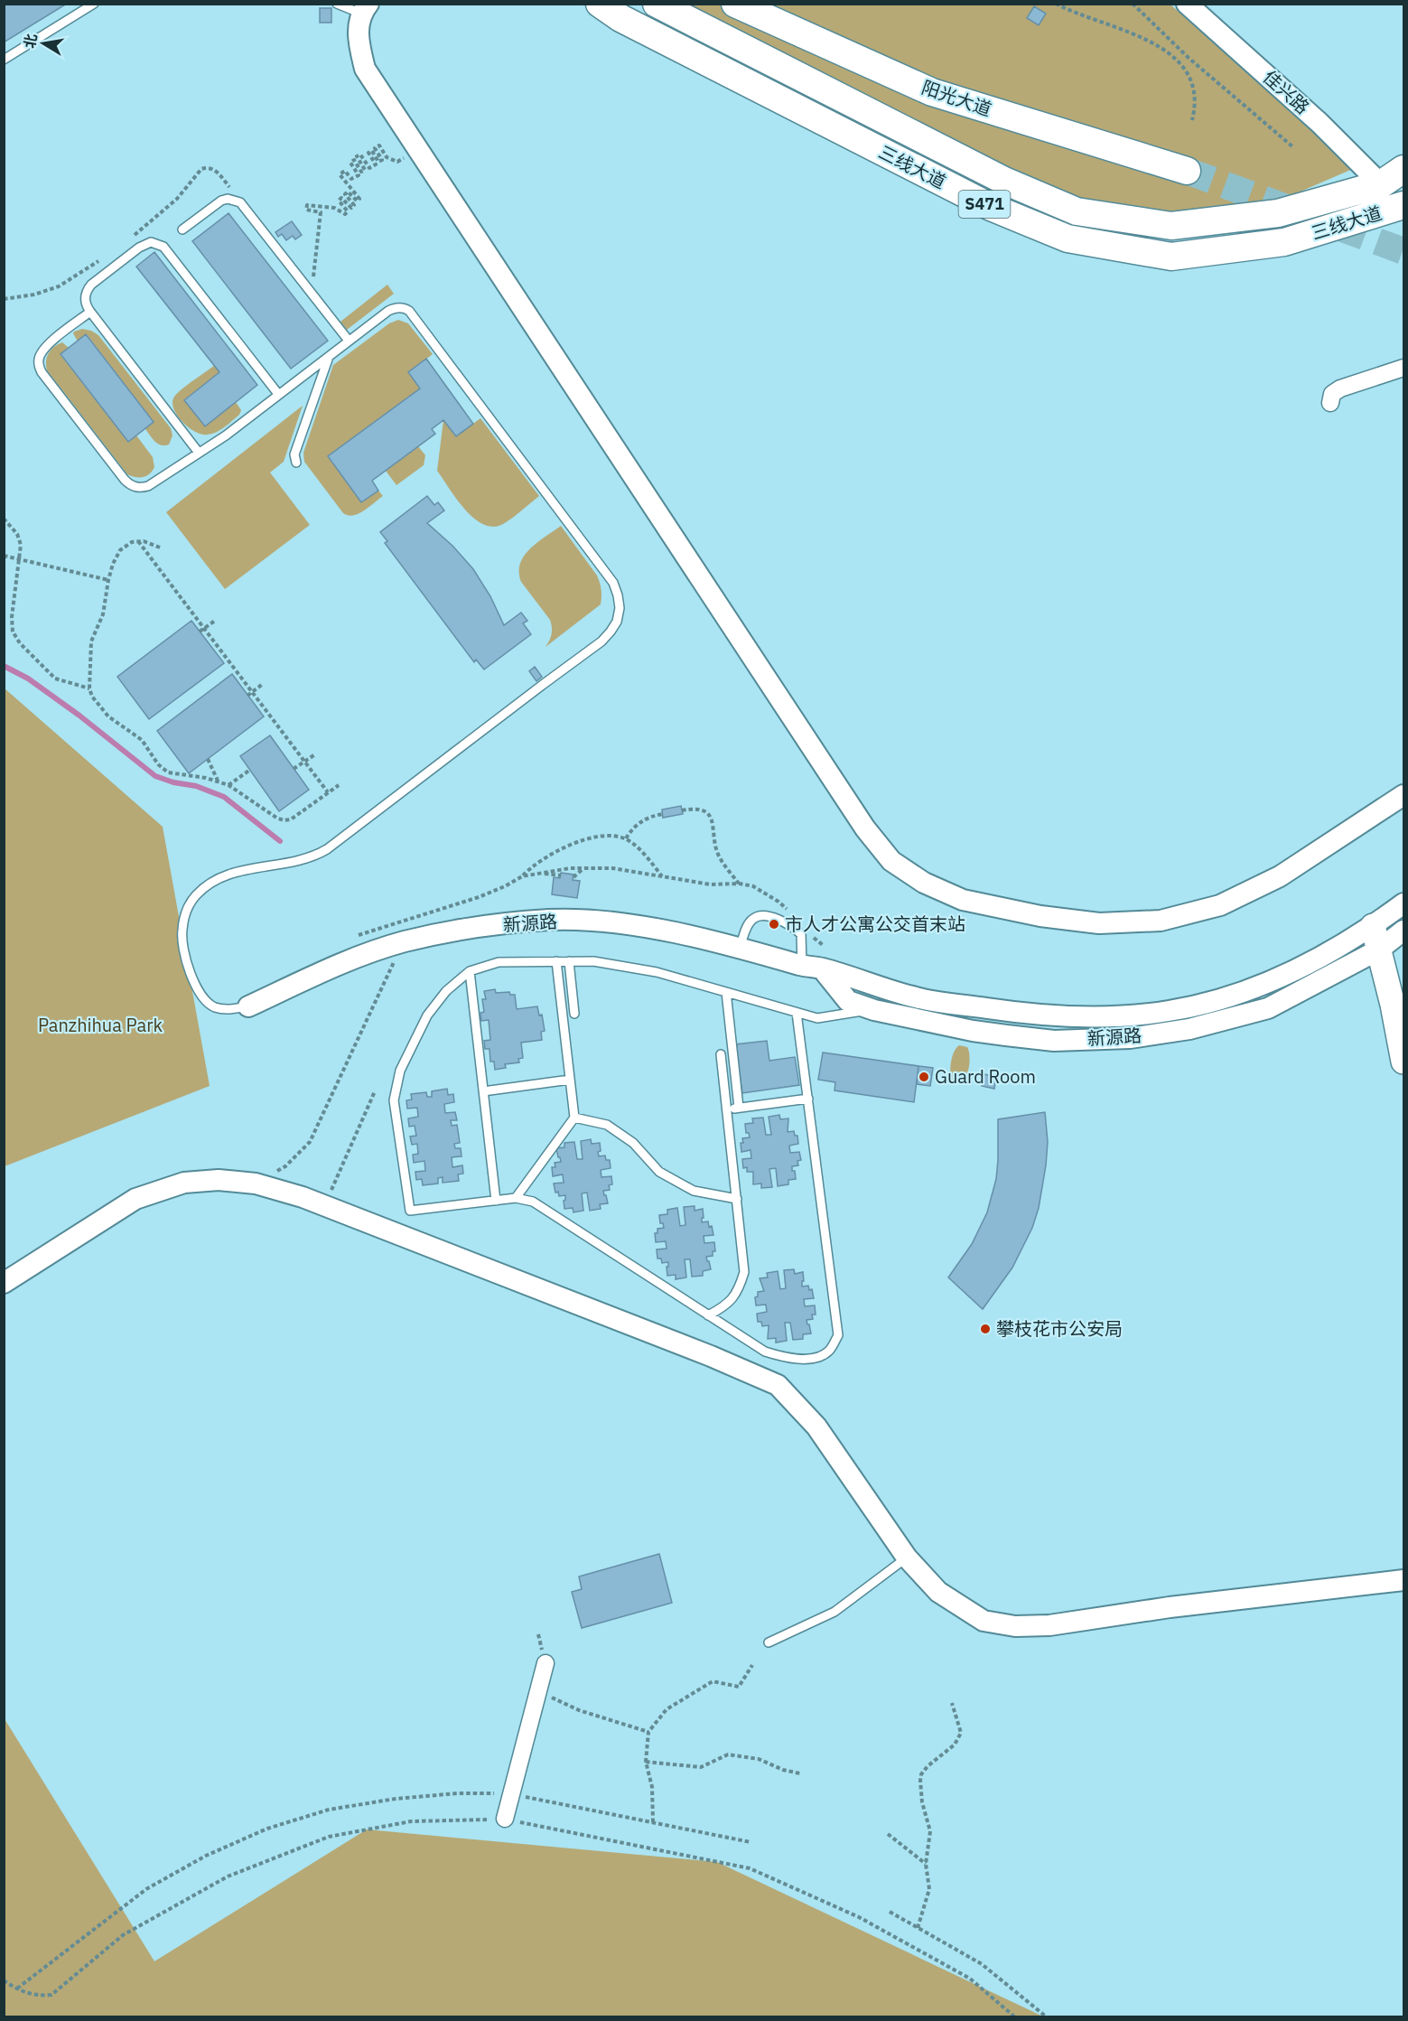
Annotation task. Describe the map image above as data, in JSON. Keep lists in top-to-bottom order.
{
  "streets": {
    "main road": ["阳光大道", "三线大道", "S471"],
    "street": ["佳兴路", "新源路"]
  },
  "crossings": [
    ["佳兴路", "三线大道"]
  ],
  "parks": ["Panzhihua Park"],
  "places": ["市人才公寓公交首末站", "Guard Room", "攀枝花市公安局"],
  "north": "left"
}
